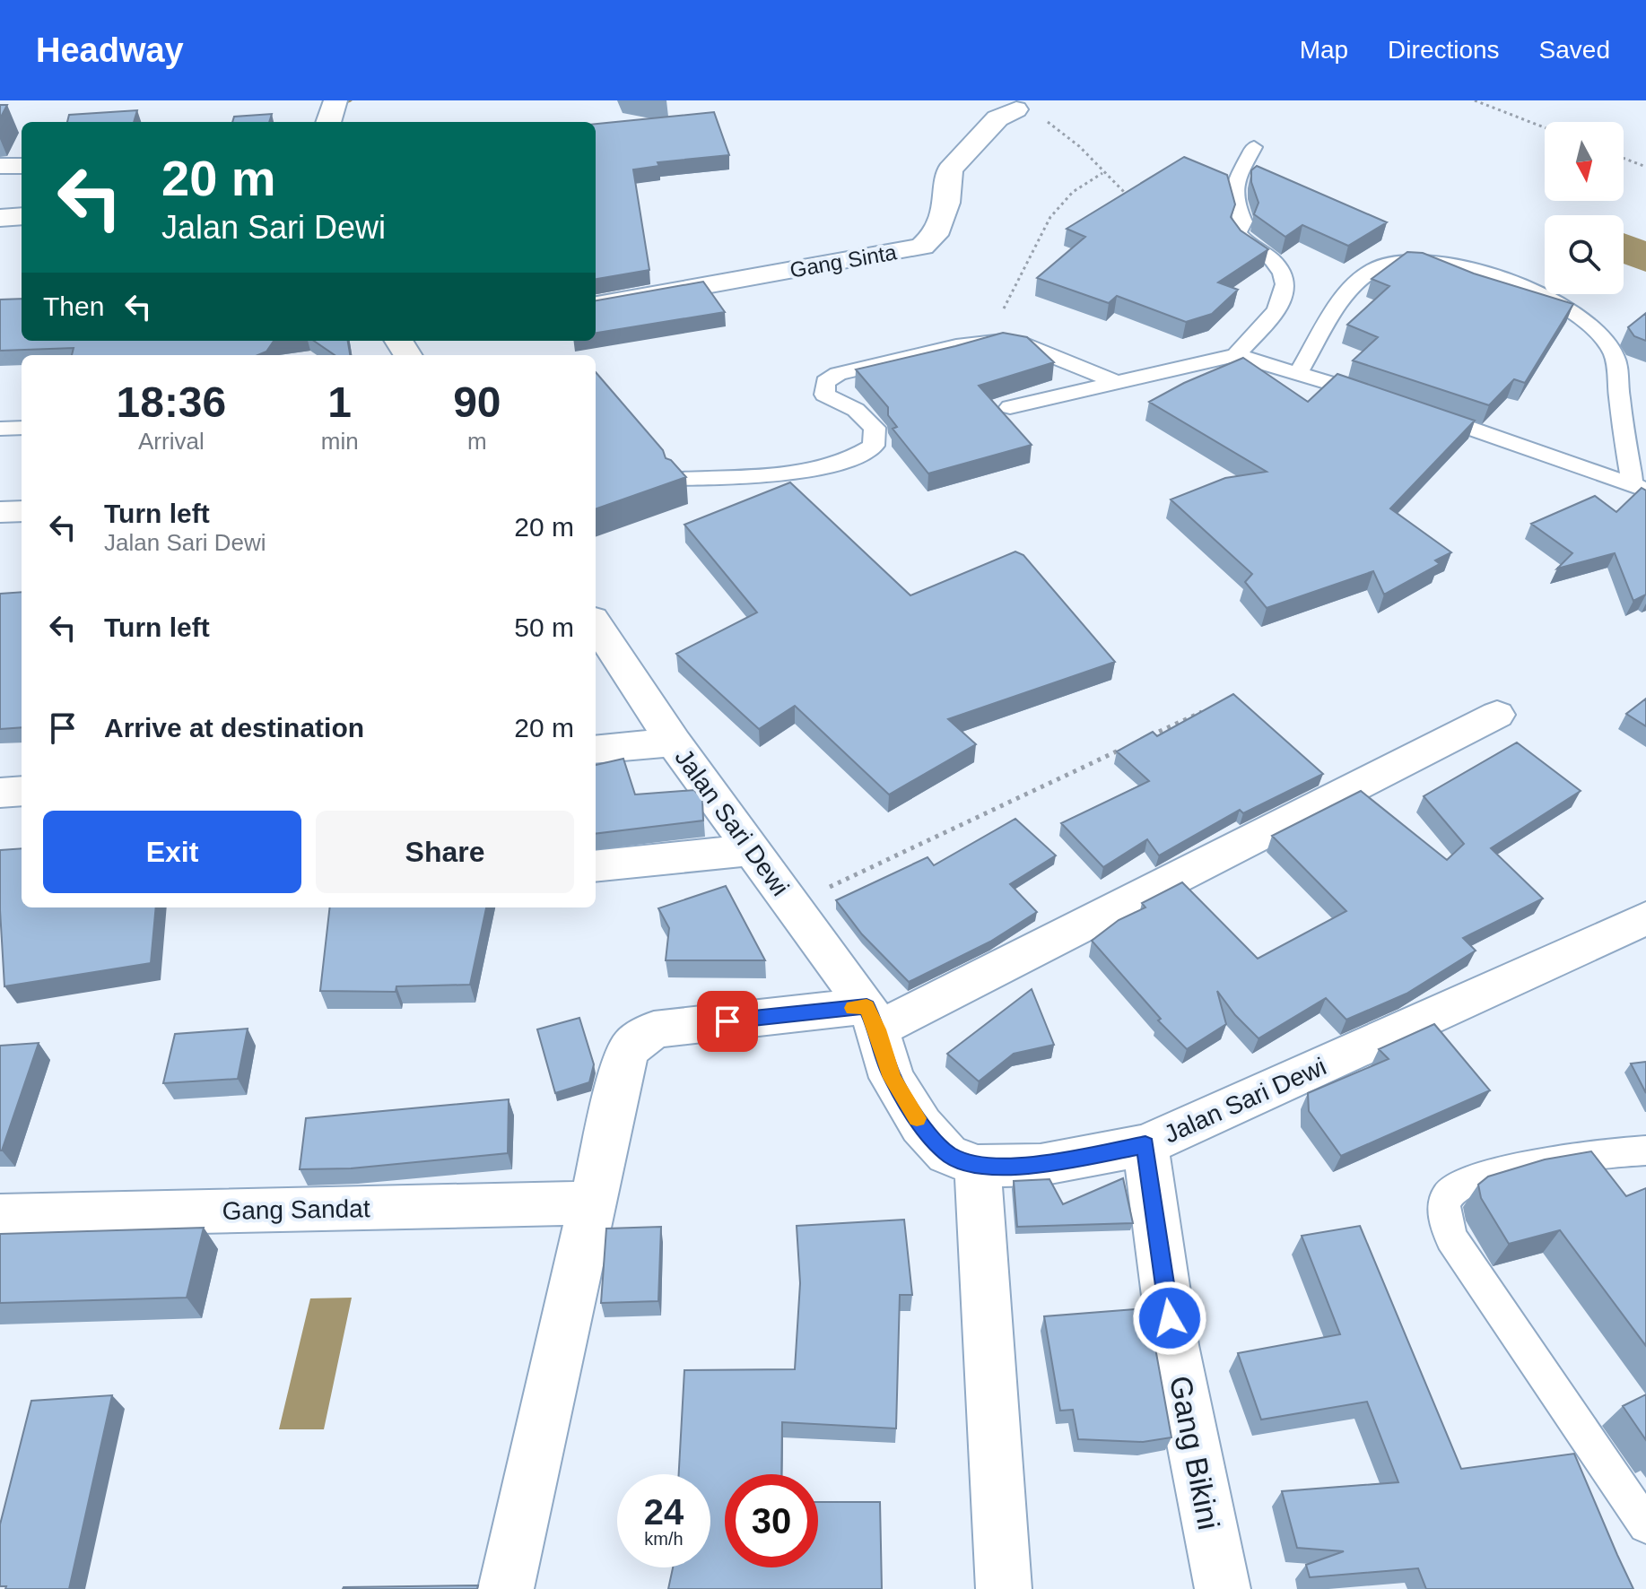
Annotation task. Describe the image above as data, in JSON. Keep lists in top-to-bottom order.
{
  "streets": {
    "street": [
      "Gang Sinta",
      "Jalan Sari Dewi",
      "Gang Sandat",
      "Gang Bikini"
    ]
  },
  "crossings": [
    ["Jalan Sari Dewi", "Gang Bikini"]
  ],
  "north": "bottom",
  "page": {
    "header": "Headway",
    "nav": ["Map", "Directions", "Saved"],
    "turn": ["20 m", "Jalan Sari Dewi"],
    "then": "Then",
    "eta": [
      "18:36",
      "Arrival",
      "1",
      "min",
      "90",
      "m"
    ],
    "list": [
      {
        "name": "Turn left",
        "note": "Jalan Sari Dewi",
        "value": "20 m"
      },
      {
        "name": "Turn left",
        "value": "50 m"
      },
      {
        "name": "Arrive at destination",
        "value": "20 m"
      }
    ],
    "buttons": ["Exit", "Share"],
    "speed": "24 km/h",
    "limit": "30"
  }
}
